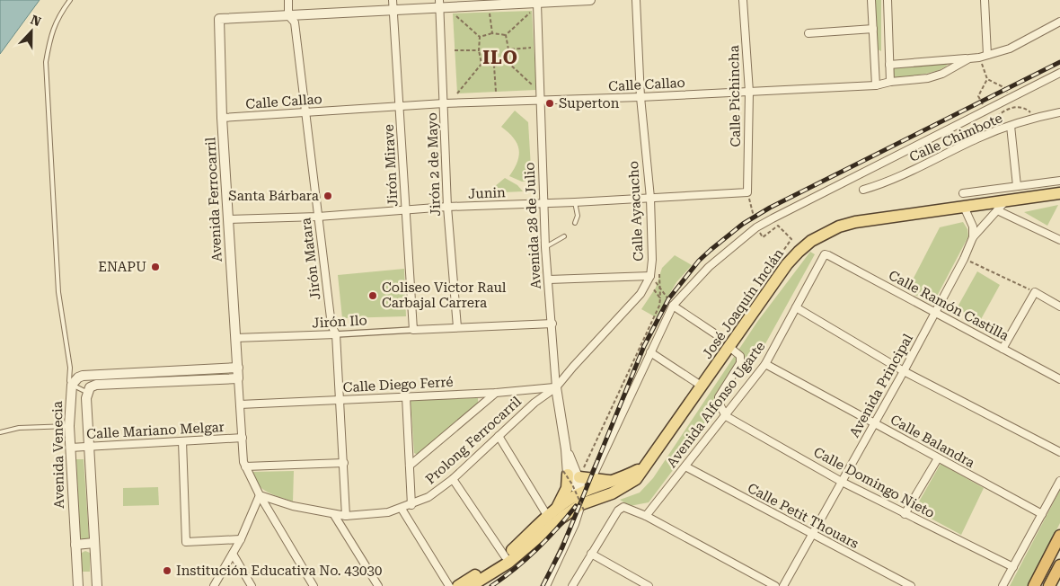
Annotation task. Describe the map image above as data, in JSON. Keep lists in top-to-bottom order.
{
  "streets": {
    "main road": ["José Joaquín Inclán"],
    "street": [
      "Calle Callao",
      "Calle Pichincha",
      "Calle Chimbote",
      "Jirón 2 de Mayo",
      "Jirón Mirave",
      "Junin",
      "Avenida Ferrocarril",
      "Calle Ayacucho",
      "Avenida 28 de Julio",
      "Jirón Matara",
      "Calle Ramón Castilla",
      "Jirón Ilo",
      "Calle Diego Ferré",
      "Avenida Principal",
      "Avenida Alfonso Ugarte",
      "Calle Mariano Melgar",
      "Prolong Ferrocarril",
      "Calle Balandra",
      "Avenida Venecia",
      "Calle Domingo Nieto",
      "Calle Petit Thouars"
    ]
  },
  "crossings": [
    ["Calle Callao", "Calle Pichincha"],
    ["Calle Callao", "Jirón 2 de Mayo"],
    ["Calle Callao", "Jirón Mirave"],
    ["Calle Callao", "Avenida Ferrocarril"],
    ["Calle Callao", "Calle Ayacucho"],
    ["Calle Callao", "Avenida 28 de Julio"],
    ["Calle Callao", "Jirón Matara"],
    ["Calle Pichincha", "Junin"],
    ["Jirón 2 de Mayo", "Junin"],
    ["Jirón 2 de Mayo", "Jirón Ilo"],
    ["Jirón Mirave", "Junin"],
    ["Jirón Mirave", "Jirón Ilo"],
    ["Junin", "Avenida Ferrocarril"],
    ["Junin", "Calle Ayacucho"],
    ["Junin", "Avenida 28 de Julio"],
    ["Junin", "Jirón Matara"],
    ["Avenida Ferrocarril", "Jirón Matara"],
    ["Avenida Ferrocarril", "Jirón Ilo"],
    ["Avenida Ferrocarril", "Avenida Venecia"],
    ["Calle Ayacucho", "Avenida 28 de Julio"],
    ["Calle Ayacucho", "Calle Diego Ferré"],
    ["Calle Ayacucho", "Prolong Ferrocarril"],
    ["Avenida 28 de Julio", "José Joaquín Inclán"],
    ["Avenida 28 de Julio", "Jirón Ilo"],
    ["Avenida 28 de Julio", "Calle Diego Ferré"],
    ["Avenida 28 de Julio", "Prolong Ferrocarril"],
    ["Jirón Matara", "Jirón Ilo"],
    ["Jirón Matara", "Calle Diego Ferré"],
    ["Jirón Matara", "Prolong Ferrocarril"],
    ["José Joaquín Inclán", "Avenida Principal"],
    ["Calle Ramón Castilla", "Avenida Principal"],
    ["Calle Ramón Castilla", "Avenida Alfonso Ugarte"],
    ["Calle Diego Ferré", "Prolong Ferrocarril"],
    ["Avenida Principal", "Calle Balandra"],
    ["Avenida Principal", "Calle Domingo Nieto"],
    ["Avenida Principal", "Calle Petit Thouars"],
    ["Avenida Alfonso Ugarte", "Calle Balandra"],
    ["Avenida Alfonso Ugarte", "Calle Domingo Nieto"],
    ["Avenida Alfonso Ugarte", "Calle Petit Thouars"],
    ["Calle Mariano Melgar", "Avenida Venecia"]
  ],
  "districts": ["ILO"],
  "places": [
    "Superton",
    "Santa Bárbara",
    "ENAPU",
    "Coliseo Victor Raul Carbajal Carrera",
    "Institución Educativa No. 43030"
  ],
  "north": "top"
}
